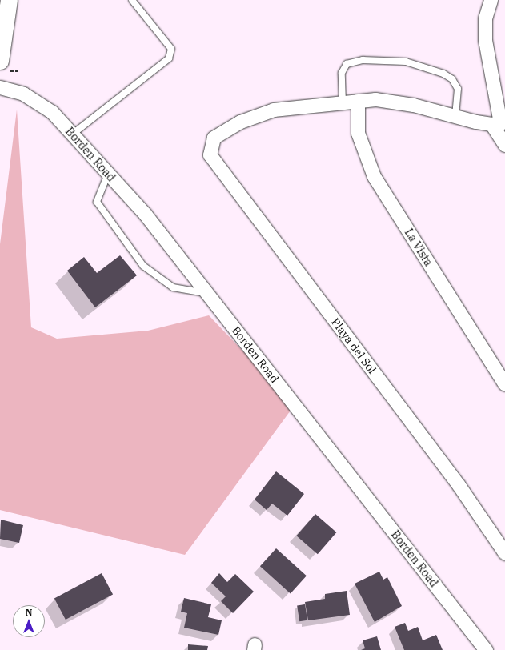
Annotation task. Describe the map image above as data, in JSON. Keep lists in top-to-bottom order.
{
  "streets": {
    "street": ["Borden Road", "La Vista", "Playa del Sol"]
  },
  "north": "top"
}
